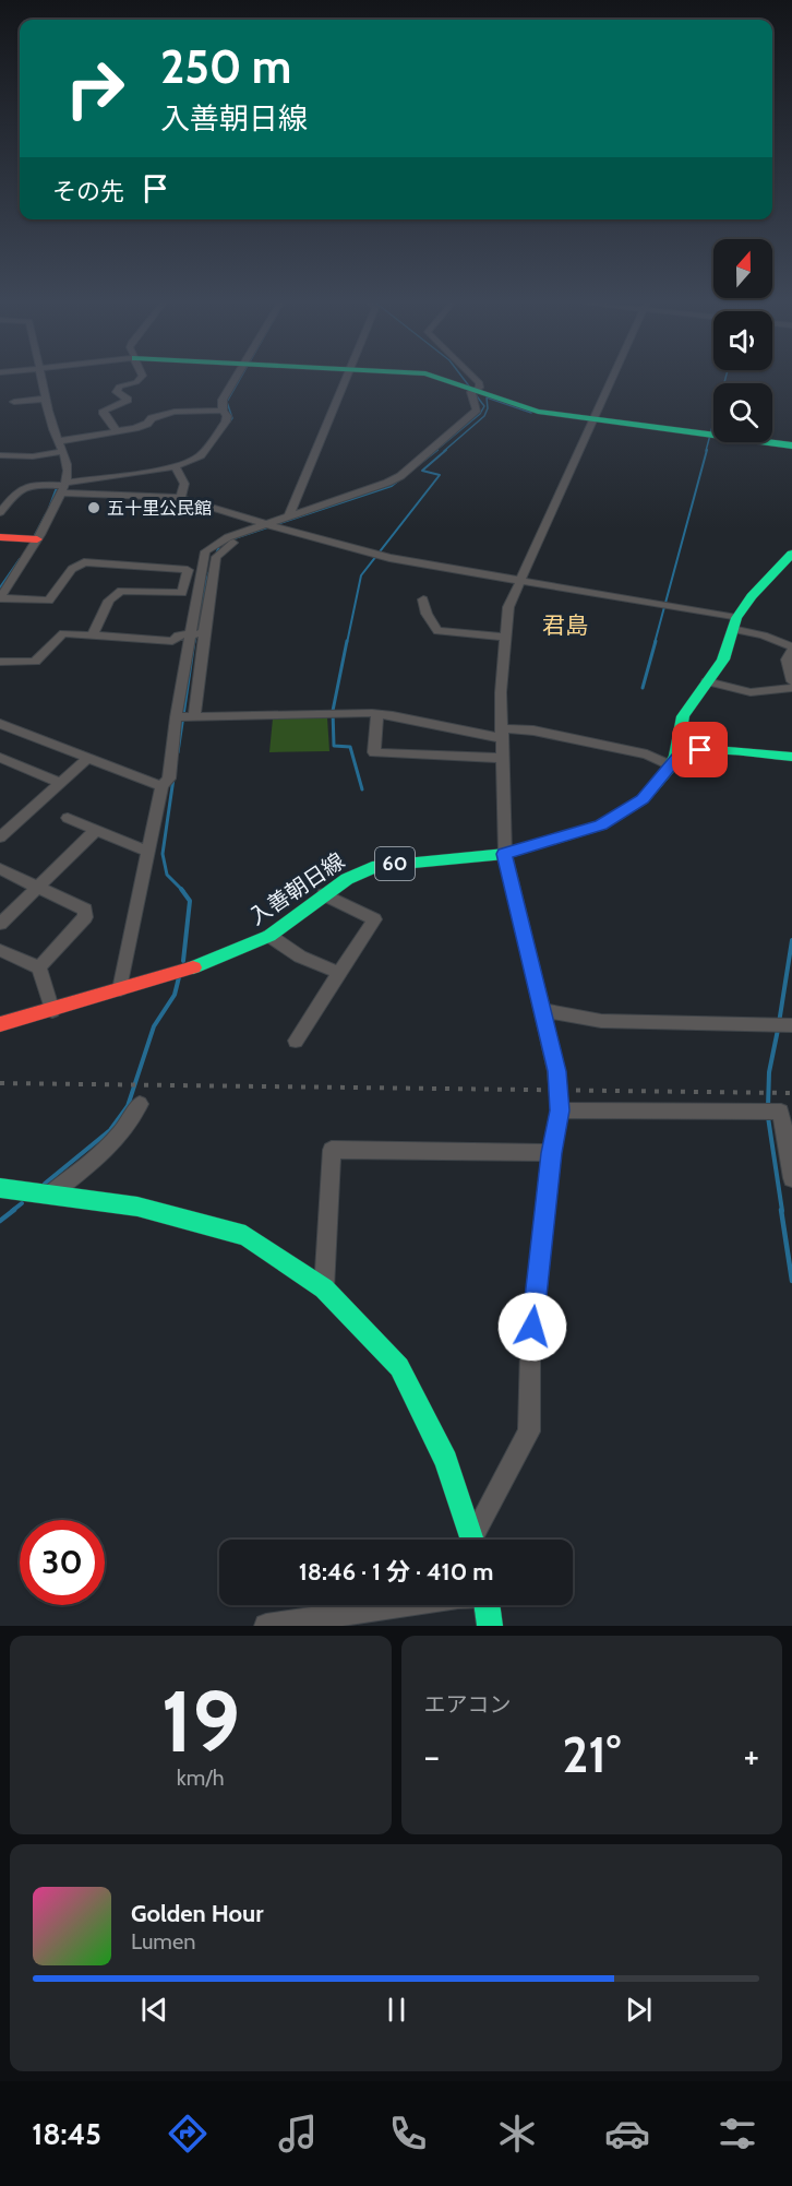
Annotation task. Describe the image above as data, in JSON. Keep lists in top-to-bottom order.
{
  "streets": {
    "street": ["60", "入善朝日線"]
  },
  "districts": ["君島"],
  "places": ["五十里公民館"],
  "north": "top",
  "page": {
    "turn": ["250 m", "入善朝日線"],
    "then": "その先",
    "limit": "30",
    "trip": "18:46 · 1 分 · 410 m",
    "tile": [
      ["19", "km/h"],
      "エアコン"
    ],
    "heat": ["−", "21°", "+"],
    "song": ["Golden Hour", "Lumen"],
    "tabs": "18:45"
  }
}
